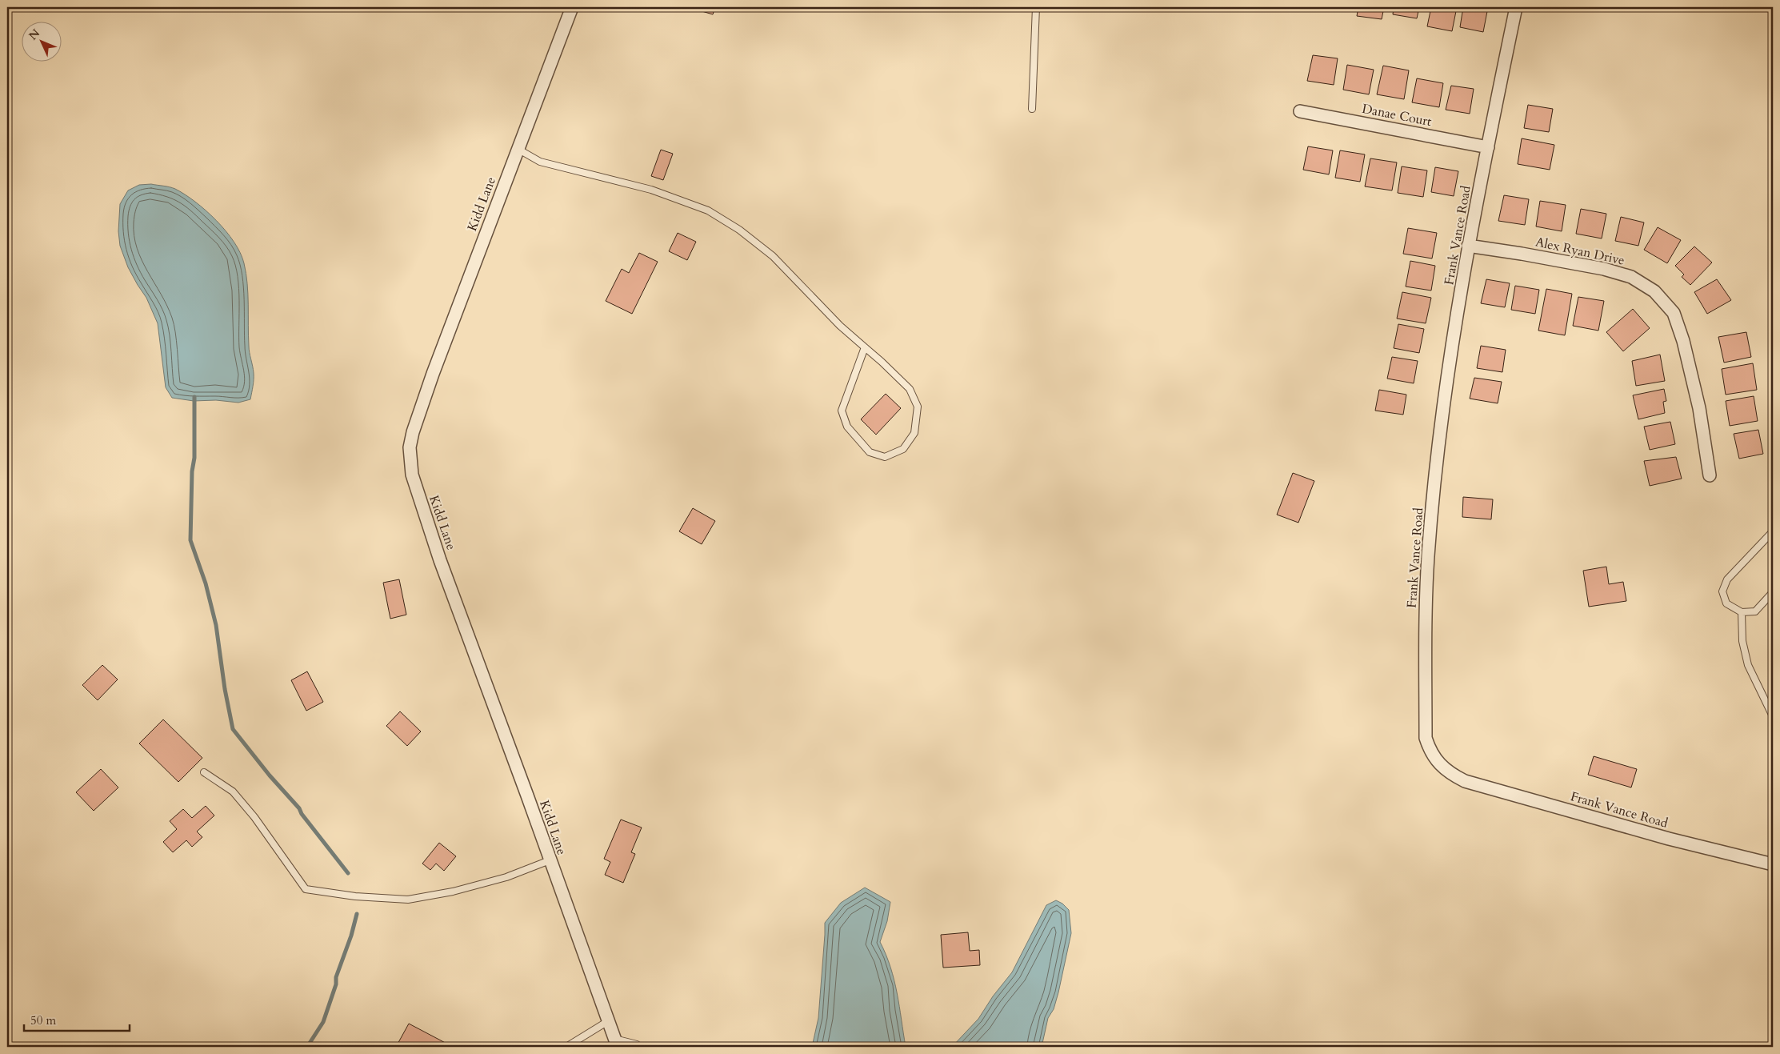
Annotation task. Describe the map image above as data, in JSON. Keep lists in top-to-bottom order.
{
  "streets": {
    "street": [
      "Danae Court",
      "Kidd Lane",
      "Frank Vance Road",
      "Alex Ryan Drive"
    ]
  },
  "crossings": [
    ["Danae Court", "Frank Vance Road"],
    ["Frank Vance Road", "Alex Ryan Drive"]
  ],
  "scale_bar": "50 m",
  "north": "top left"
}
